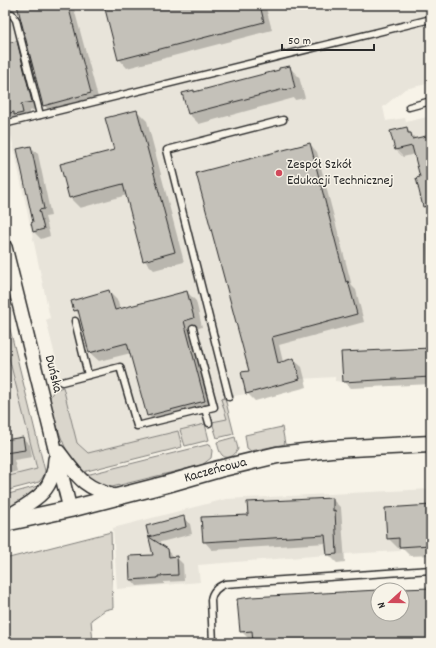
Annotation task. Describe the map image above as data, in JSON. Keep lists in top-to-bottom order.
{
  "streets": {
    "street": ["Duńska", "Kaczeńcowa"]
  },
  "crossings": [
    ["Duńska", "Kaczeńcowa"]
  ],
  "places": ["Zespół Szkół Edukacji Technicznej"],
  "scale_bar": "50 m",
  "north": "left"
}
